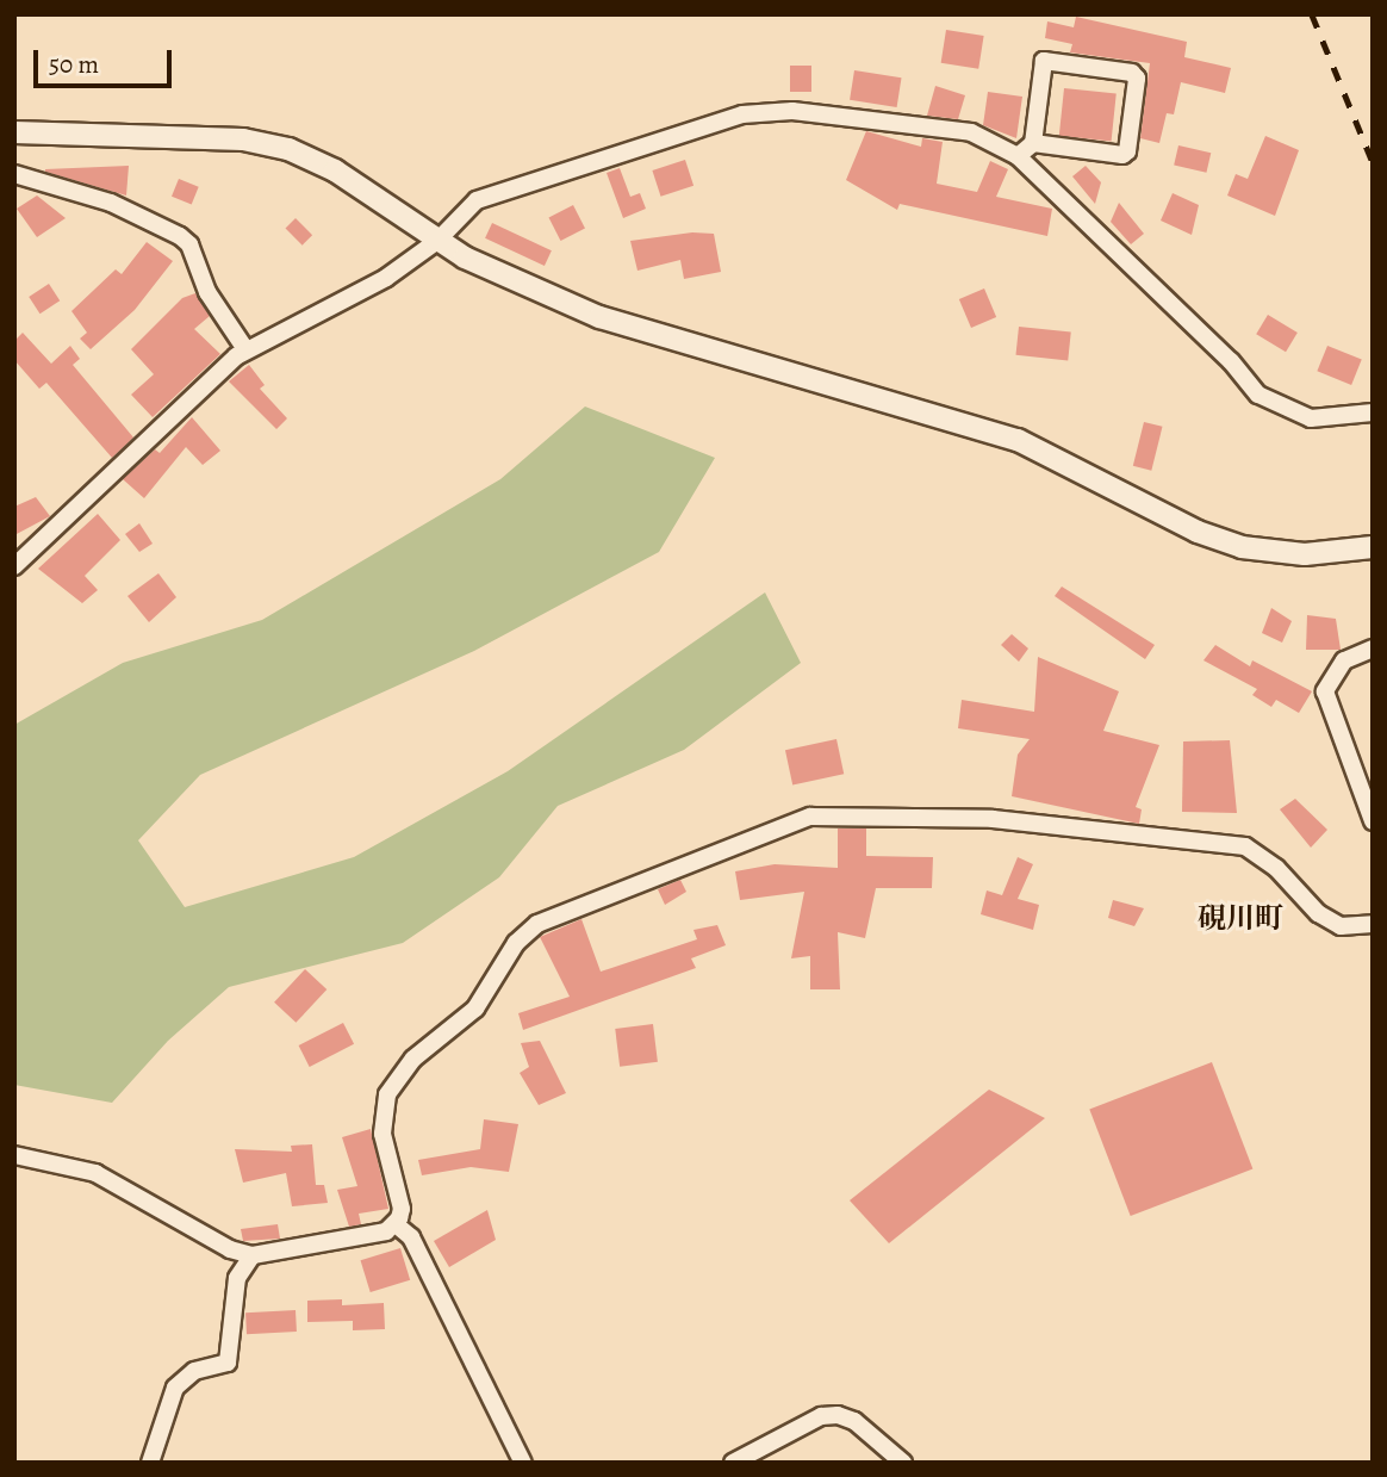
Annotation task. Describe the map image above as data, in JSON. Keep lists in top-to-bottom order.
{
  "districts": ["硯川町"],
  "scale_bar": "50 m"
}
